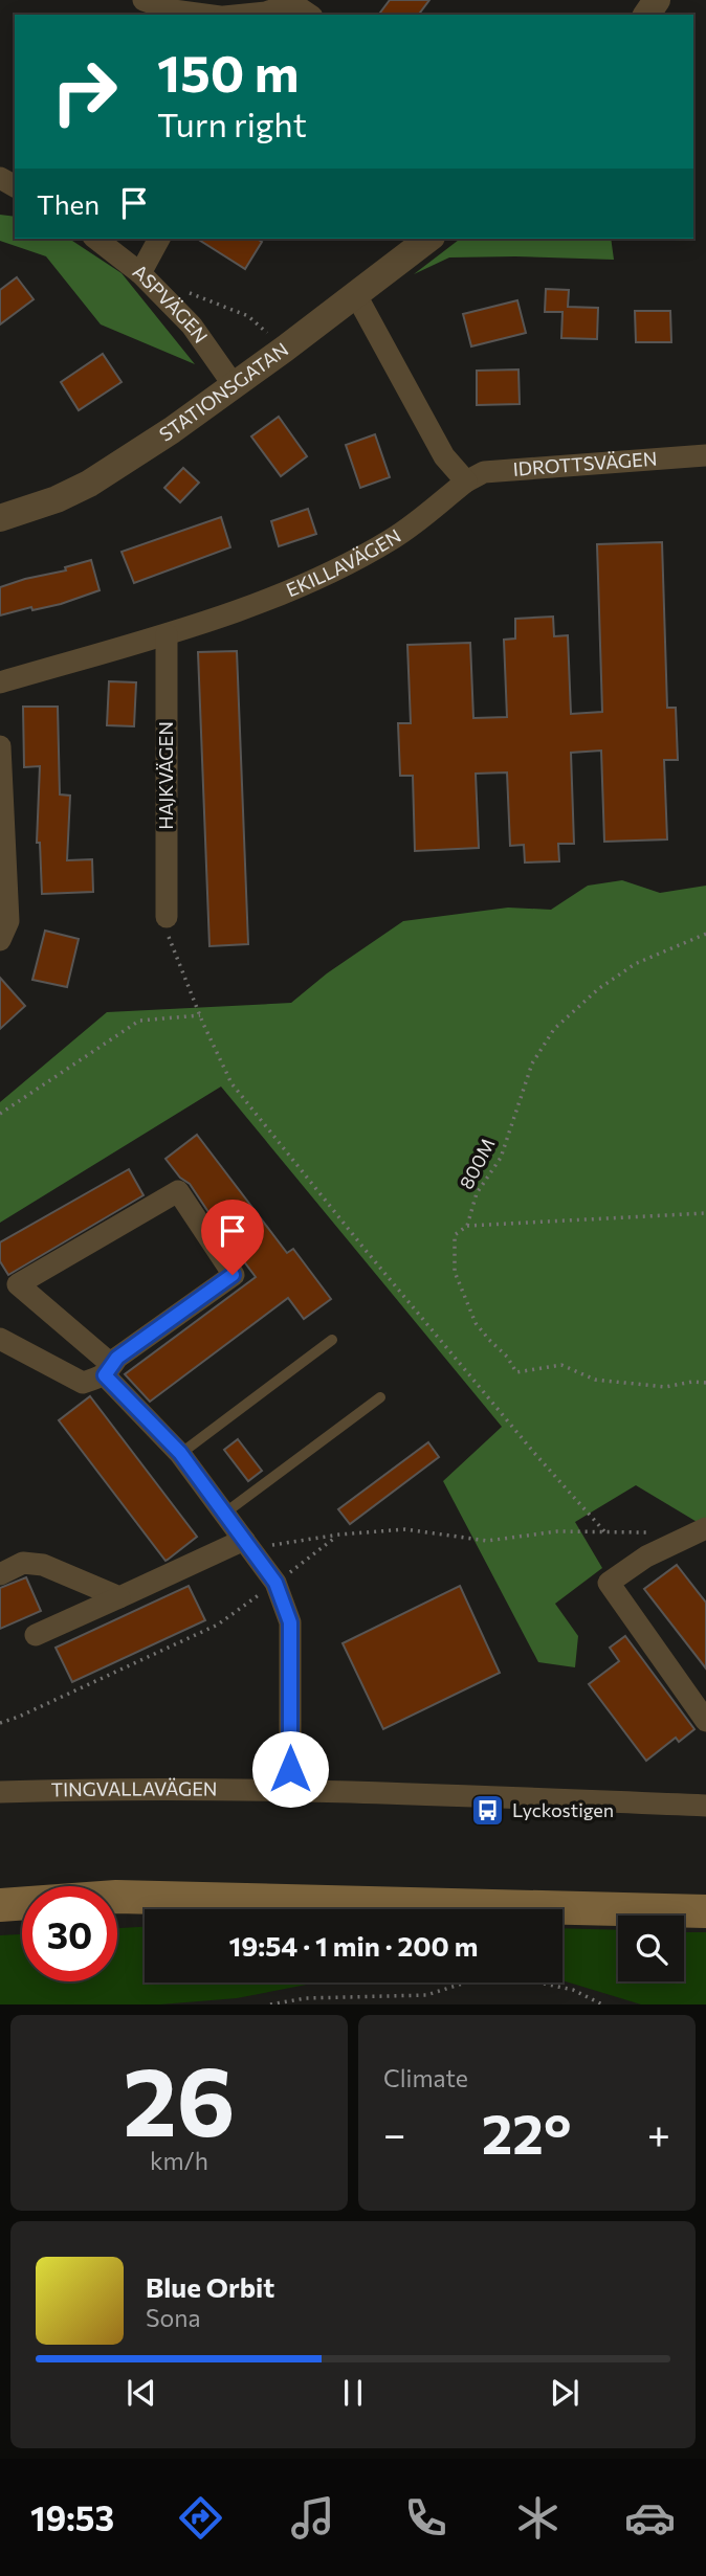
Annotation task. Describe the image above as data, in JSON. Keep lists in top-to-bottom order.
{
  "streets": {
    "street": [
      "ASPVÄGEN",
      "STATIONSGATAN",
      "IDROTTSVÄGEN",
      "EKILLAVÄGEN",
      "HAJKVÄGEN",
      "TINGVALLAVÄGEN"
    ],
    "path": ["800M"]
  },
  "crossings": [
    ["ASPVÄGEN", "STATIONSGATAN"],
    ["IDROTTSVÄGEN", "EKILLAVÄGEN"],
    ["EKILLAVÄGEN", "HAJKVÄGEN"]
  ],
  "places": {
    "bus stop": ["Lyckostigen"]
  },
  "page": {
    "turn": ["150 m", "Turn right"],
    "then": "Then",
    "limit": "30",
    "trip": "19:54 · 1 min · 200 m",
    "tile": [
      ["26", "km/h"],
      "Climate"
    ],
    "heat": ["−", "22°", "+"],
    "song": ["Blue Orbit", "Sona"],
    "tabs": "19:53"
  }
}
